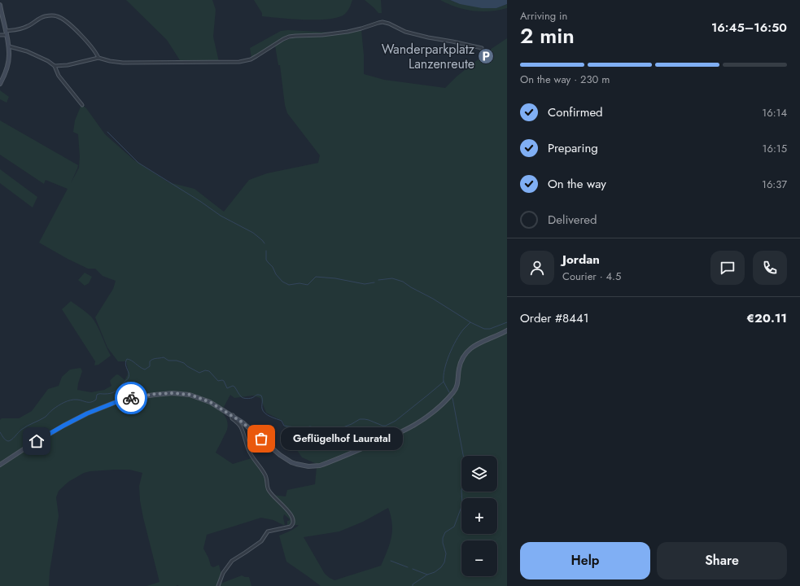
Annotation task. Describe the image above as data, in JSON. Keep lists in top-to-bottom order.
{
  "places": {
    "parking": ["Wanderparkplatz Lanzenreute"],
    "other": ["Geflügelhof Lauratal"]
  },
  "page": {
    "heading": ["2 min", "Arriving in", "16:45–16:50"],
    "panel": [
      "Jordan",
      "Courier · 4.5",
      "Order #8441",
      "€20.11"
    ],
    "bar": "On the way · 230 m",
    "list": [
      ["Confirmed", "16:14"],
      ["Preparing", "16:15"],
      ["On the way", "16:37"],
      "Delivered"
    ],
    "bubble": "Geflügelhof Lauratal",
    "map_buttons": ["+", "−"],
    "buttons": ["Help", "Share"]
  }
}
